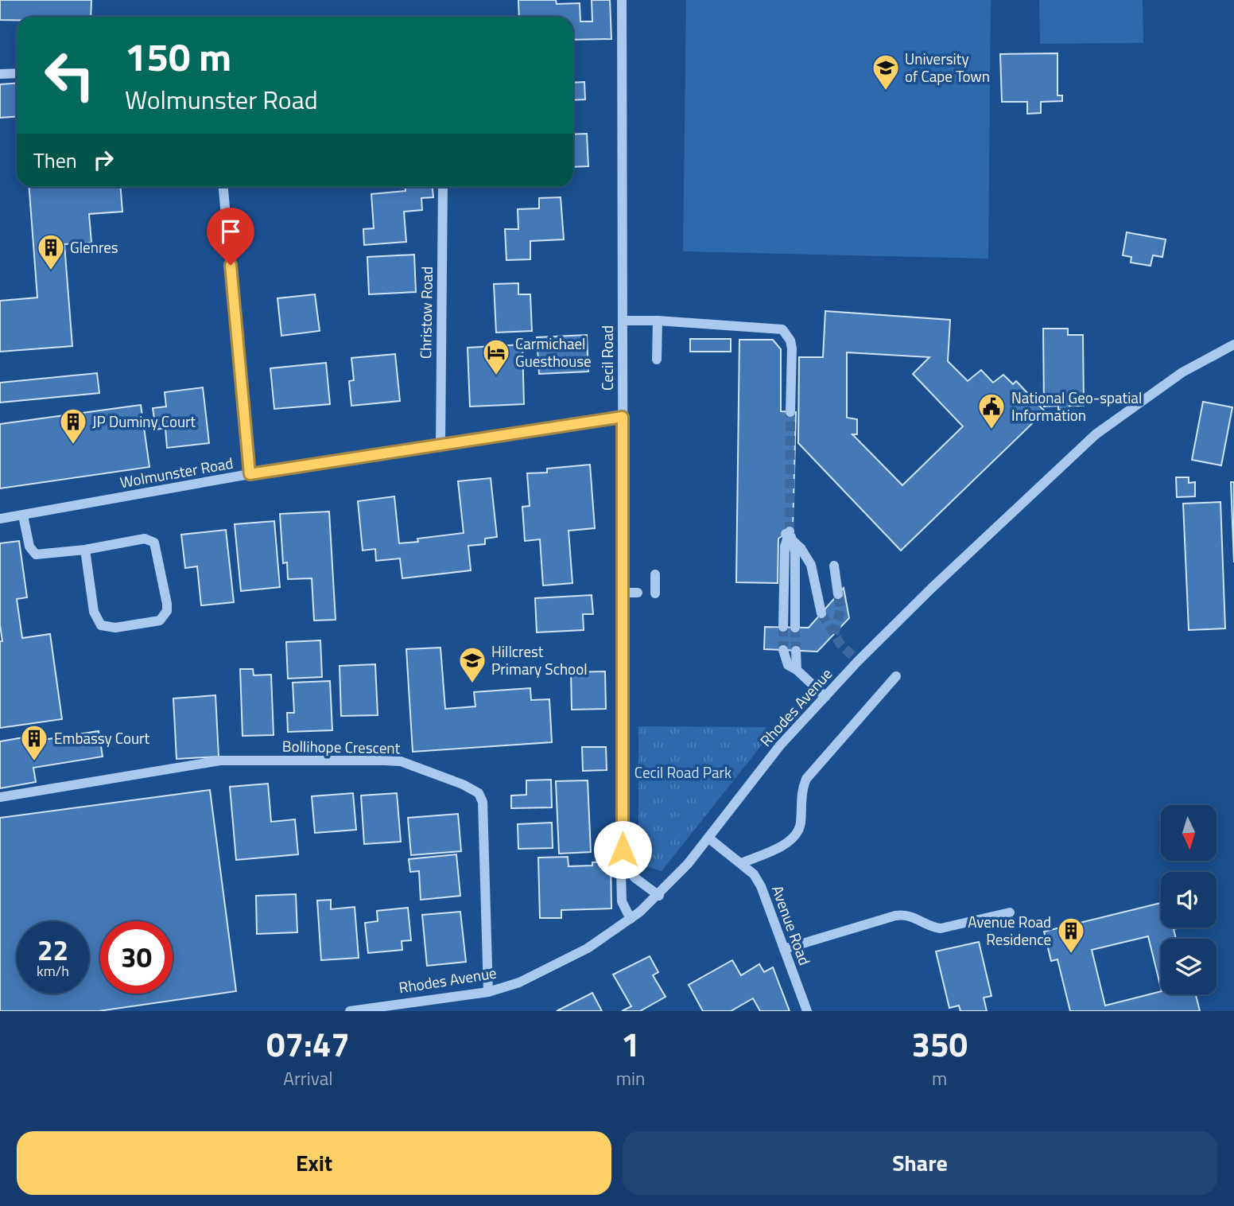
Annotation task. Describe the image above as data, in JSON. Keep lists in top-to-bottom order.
{
  "streets": {
    "street": [
      "Christow Road",
      "Cecil Road",
      "Wolmunster Road",
      "Rhodes Avenue",
      "Bollihope Crescent",
      "Avenue Road"
    ]
  },
  "crossings": [
    ["Christow Road", "Wolmunster Road"],
    ["Cecil Road", "Wolmunster Road"],
    ["Cecil Road", "Rhodes Avenue"],
    ["Rhodes Avenue", "Bollihope Crescent"],
    ["Rhodes Avenue", "Avenue Road"]
  ],
  "parks": ["Cecil Road Park"],
  "places": {
    "school or university": ["University of Cape Town", "Hillcrest Primary School"],
    "building": [
      "Glenres",
      "JP Duminy Court",
      "Embassy Court",
      "Avenue Road Residence"
    ],
    "hotel": ["Carmichael Guesthouse"],
    "public building": ["National Geo-spatial Information"]
  },
  "north": "bottom",
  "page": {
    "turn": ["150 m", "Wolmunster Road"],
    "then": "Then",
    "speed": "22 km/h",
    "limit": "30",
    "eta": [
      "07:47",
      "Arrival",
      "1",
      "min",
      "350",
      "m"
    ],
    "buttons": ["Exit", "Share"]
  }
}
